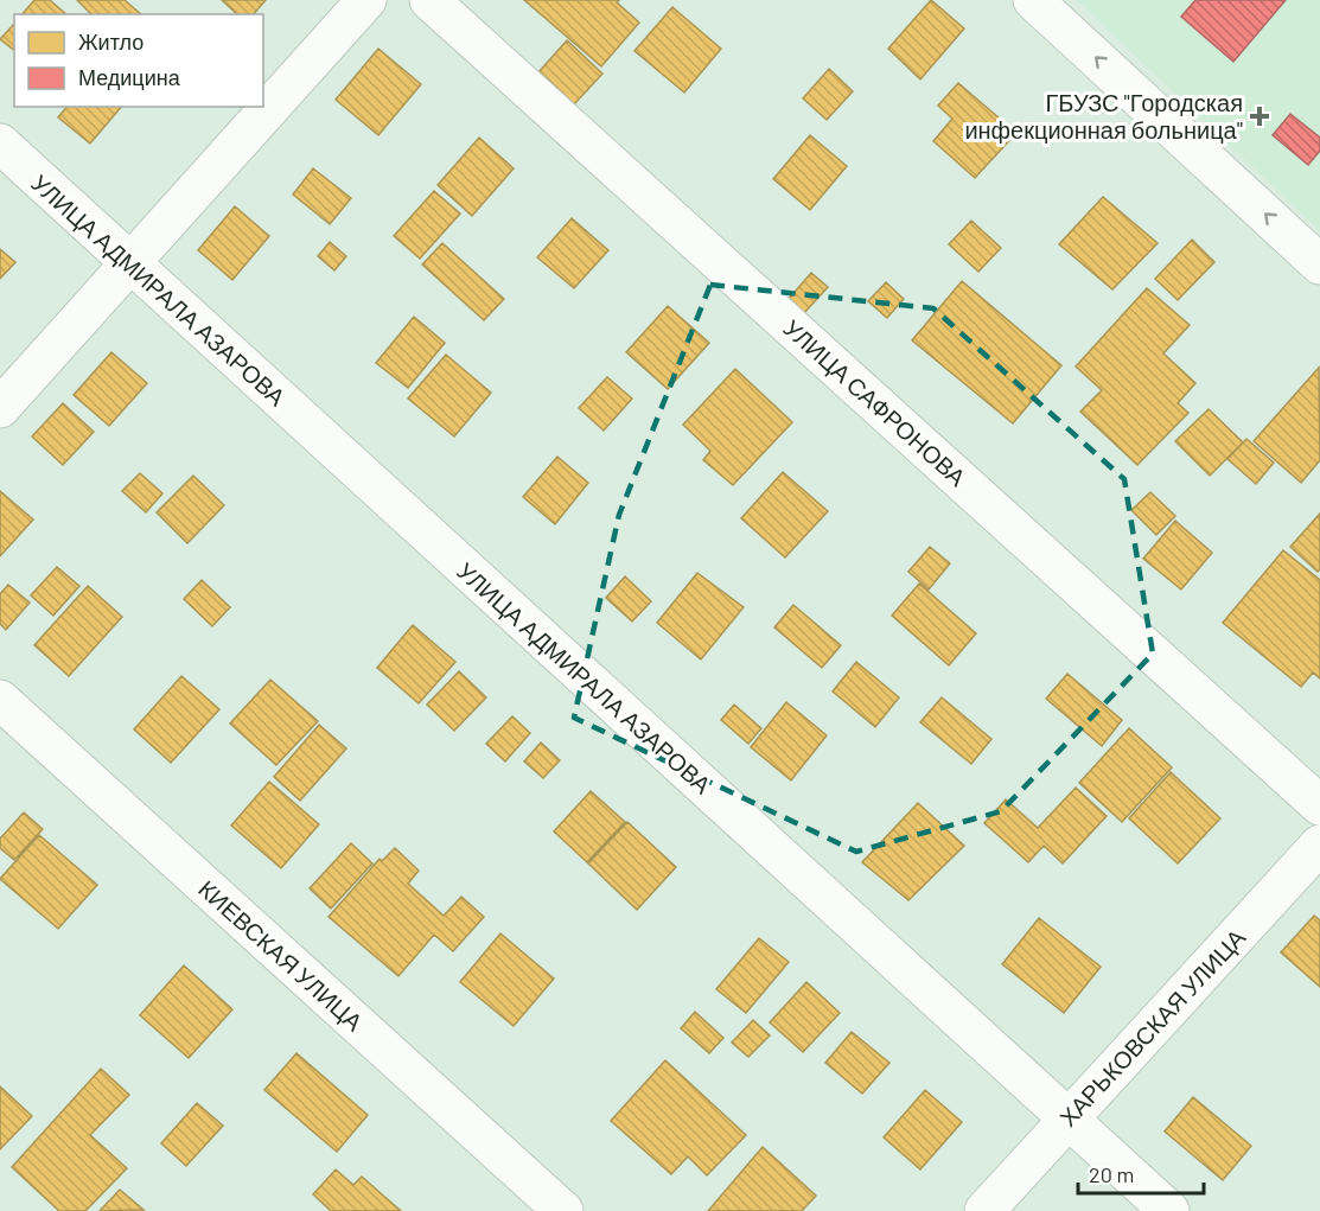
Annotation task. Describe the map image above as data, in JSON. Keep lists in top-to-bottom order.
{
  "streets": {
    "street": [
      "УЛИЦА АДМИРАЛА АЗАРОВА",
      "УЛИЦА САФРОНОВА",
      "КИЕВСКАЯ УЛИЦА",
      "ХАРЬКОВСКАЯ УЛИЦА"
    ]
  },
  "crossings": [
    ["УЛИЦА АДМИРАЛА АЗАРОВА", "ХАРЬКОВСКАЯ УЛИЦА"]
  ],
  "places": {
    "health": ["ГБУЗС \"Городская инфекционная больница\""]
  },
  "legend": ["Житло", "Медицина"],
  "scale_bar": "20 m"
}
